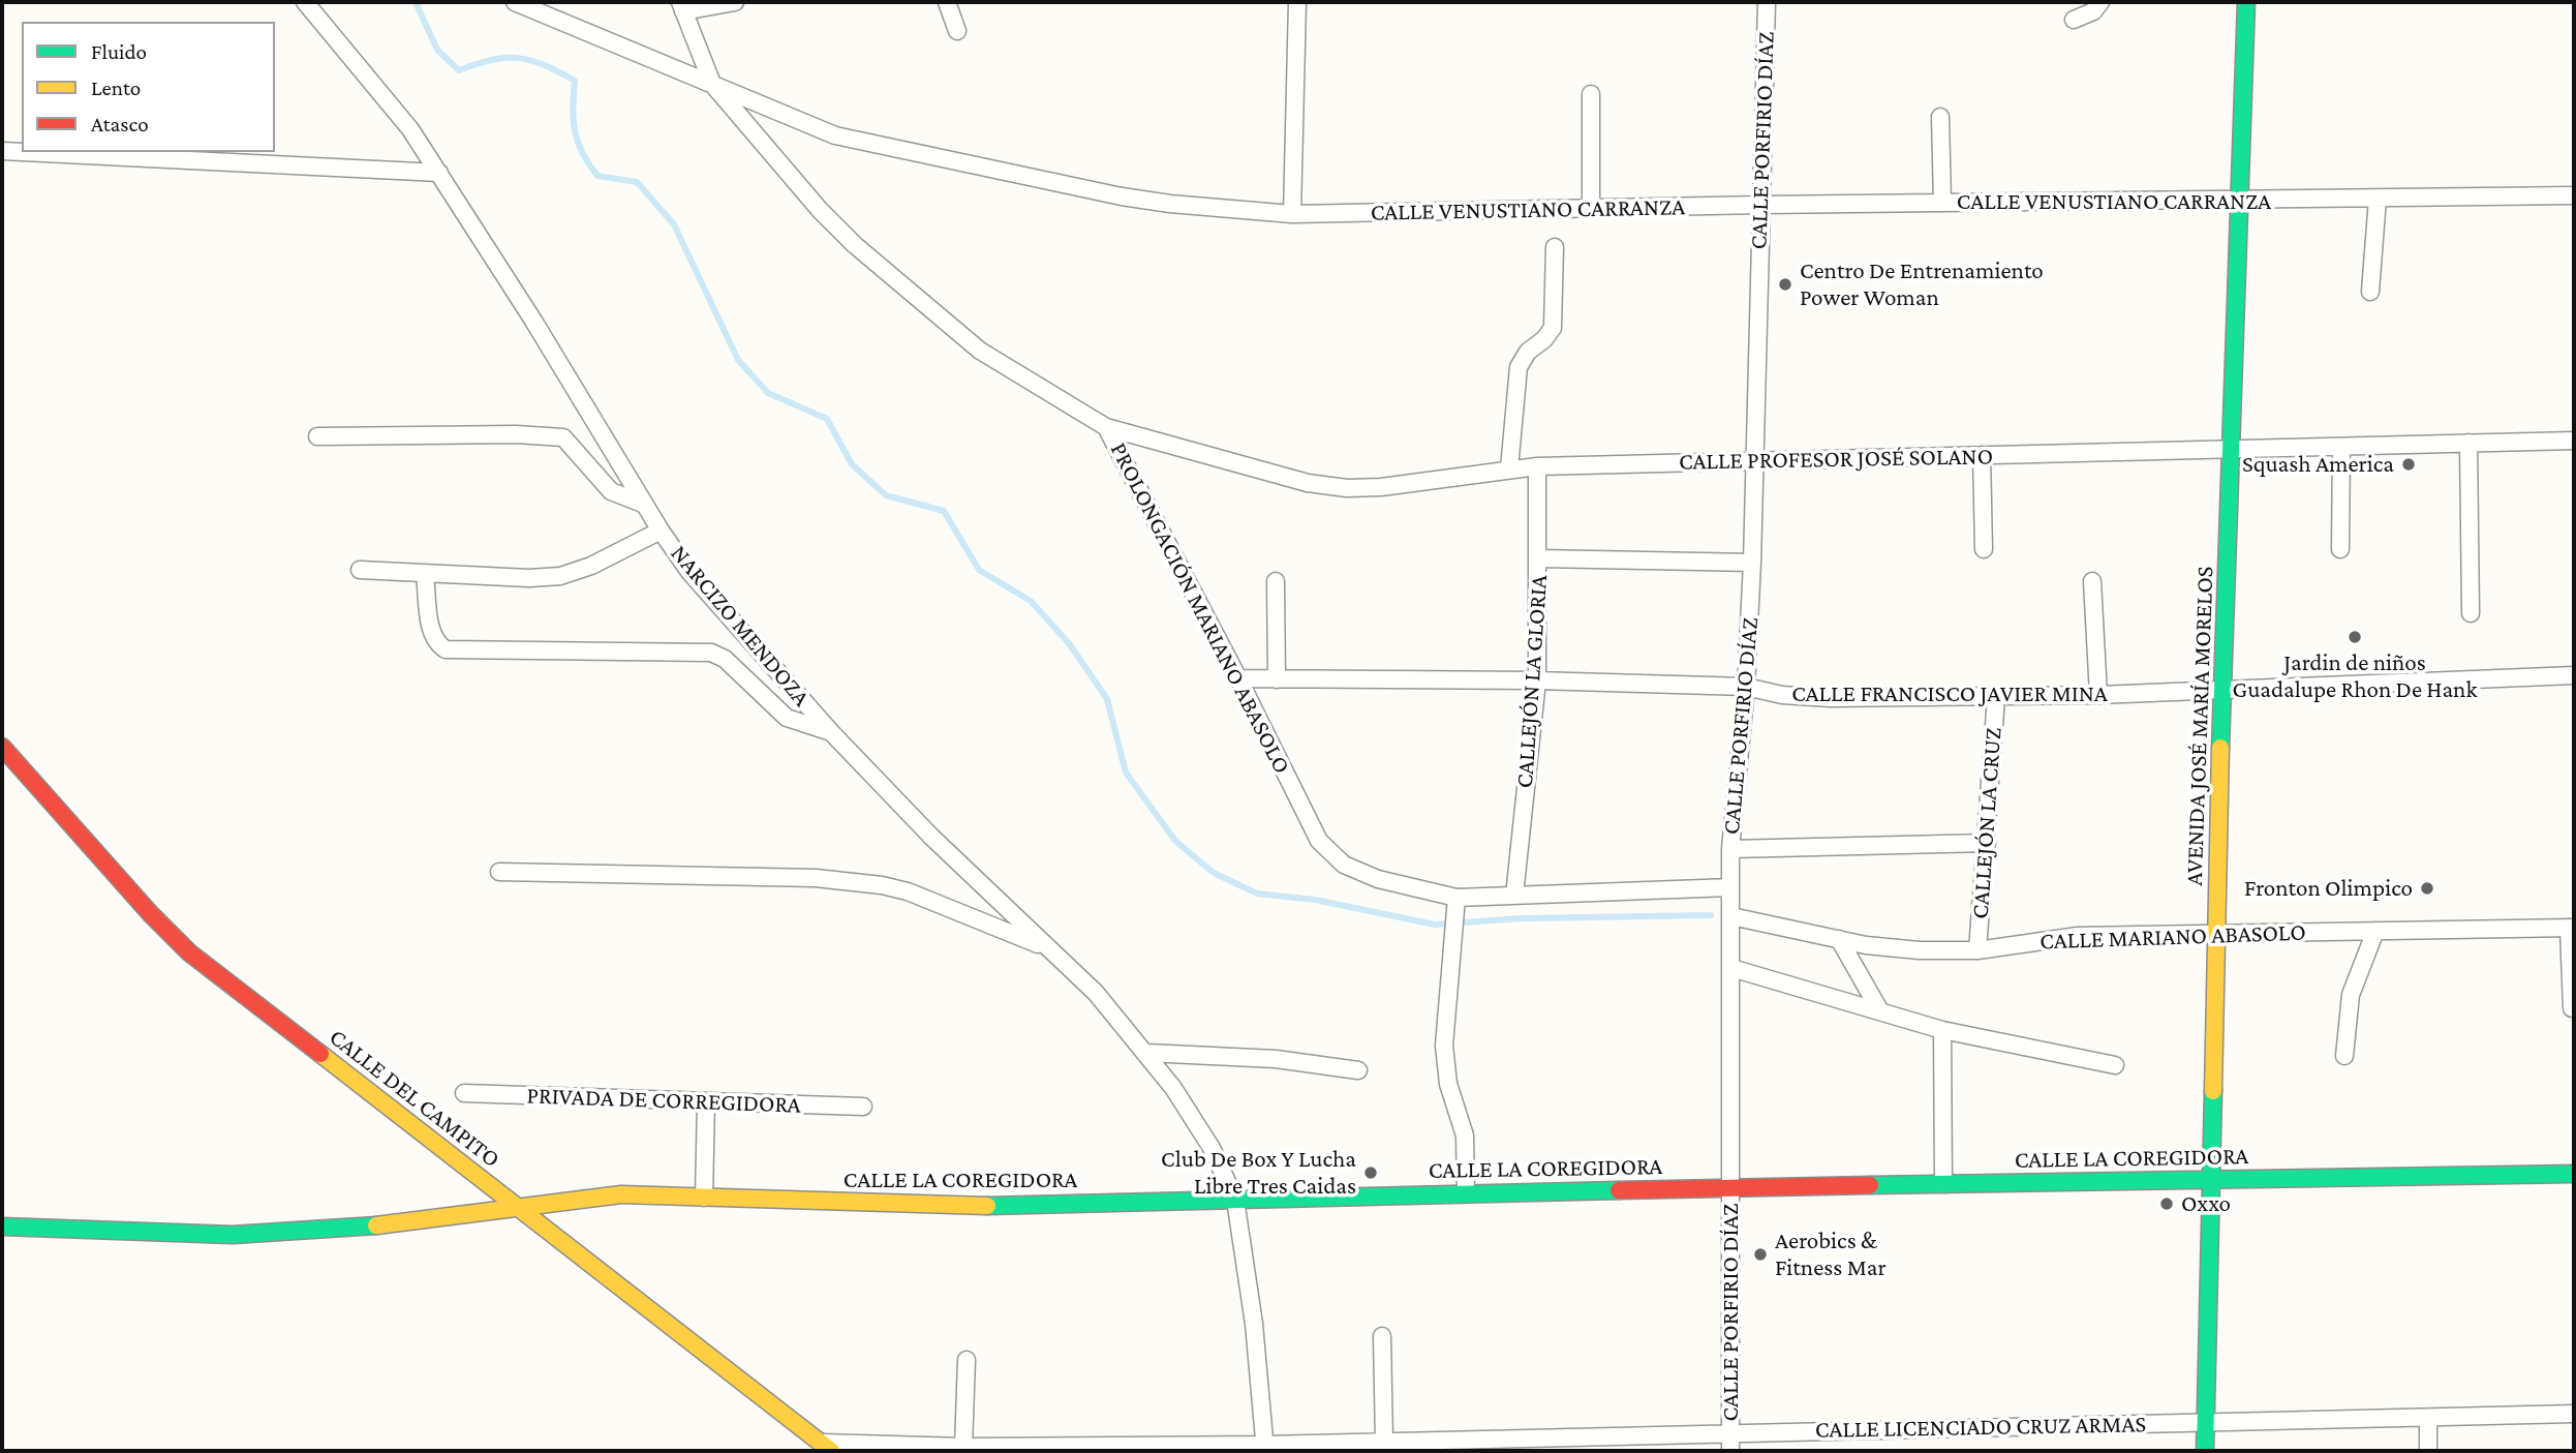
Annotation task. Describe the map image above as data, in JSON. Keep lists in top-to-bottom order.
{
  "streets": {
    "street": [
      "CALLE PORFIRIO DÍAZ",
      "CALLE VENUSTIANO CARRANZA",
      "CALLE PROFESOR JOSÉ SOLANO",
      "PROLONGACIÓN MARIANO ABASOLO",
      "NARCIZO MENDOZA",
      "CALLEJÓN LA GLORIA",
      "CALLE FRANCISCO JAVIER MINA",
      "AVENIDA JOSÉ MARÍA MORELOS",
      "CALLEJÓN LA CRUZ",
      "CALLE MARIANO ABASOLO",
      "CALLE DEL CAMPITO",
      "PRIVADA DE CORREGIDORA",
      "CALLE LA COREGIDORA",
      "CALLE LICENCIADO CRUZ ARMAS"
    ]
  },
  "crossings": [
    ["CALLE PORFIRIO DÍAZ", "CALLE VENUSTIANO CARRANZA"],
    ["CALLE PORFIRIO DÍAZ", "CALLE PROFESOR JOSÉ SOLANO"],
    ["CALLE PORFIRIO DÍAZ", "PROLONGACIÓN MARIANO ABASOLO"],
    ["CALLE PORFIRIO DÍAZ", "CALLE FRANCISCO JAVIER MINA"],
    ["CALLE PORFIRIO DÍAZ", "CALLE MARIANO ABASOLO"],
    ["CALLE PORFIRIO DÍAZ", "CALLE LA COREGIDORA"],
    ["CALLE PORFIRIO DÍAZ", "CALLE LICENCIADO CRUZ ARMAS"],
    ["CALLE VENUSTIANO CARRANZA", "PROLONGACIÓN MARIANO ABASOLO"],
    ["CALLE VENUSTIANO CARRANZA", "AVENIDA JOSÉ MARÍA MORELOS"],
    ["CALLE PROFESOR JOSÉ SOLANO", "PROLONGACIÓN MARIANO ABASOLO"],
    ["CALLE PROFESOR JOSÉ SOLANO", "CALLEJÓN LA GLORIA"],
    ["CALLE PROFESOR JOSÉ SOLANO", "AVENIDA JOSÉ MARÍA MORELOS"],
    ["PROLONGACIÓN MARIANO ABASOLO", "CALLEJÓN LA GLORIA"],
    ["PROLONGACIÓN MARIANO ABASOLO", "CALLE FRANCISCO JAVIER MINA"],
    ["NARCIZO MENDOZA", "CALLE LA COREGIDORA"],
    ["NARCIZO MENDOZA", "CALLE LICENCIADO CRUZ ARMAS"],
    ["CALLEJÓN LA GLORIA", "CALLE FRANCISCO JAVIER MINA"],
    ["CALLE FRANCISCO JAVIER MINA", "AVENIDA JOSÉ MARÍA MORELOS"],
    ["CALLE FRANCISCO JAVIER MINA", "CALLEJÓN LA CRUZ"],
    ["AVENIDA JOSÉ MARÍA MORELOS", "CALLE MARIANO ABASOLO"],
    ["AVENIDA JOSÉ MARÍA MORELOS", "CALLE LA COREGIDORA"],
    ["AVENIDA JOSÉ MARÍA MORELOS", "CALLE LICENCIADO CRUZ ARMAS"],
    ["CALLEJÓN LA CRUZ", "CALLE MARIANO ABASOLO"],
    ["CALLE DEL CAMPITO", "CALLE LA COREGIDORA"],
    ["CALLE DEL CAMPITO", "CALLE LICENCIADO CRUZ ARMAS"]
  ],
  "places": [
    "Centro De Entrenamiento Power Woman",
    "Squash America",
    "Jardin de niños Guadalupe Rhon De Hank",
    "Fronton Olimpico",
    "Club De Box Y Lucha Libre Tres Caidas",
    "Oxxo",
    "Aerobics & Fitness Mar"
  ],
  "legend": ["Fluido", "Lento", "Atasco"]
}
